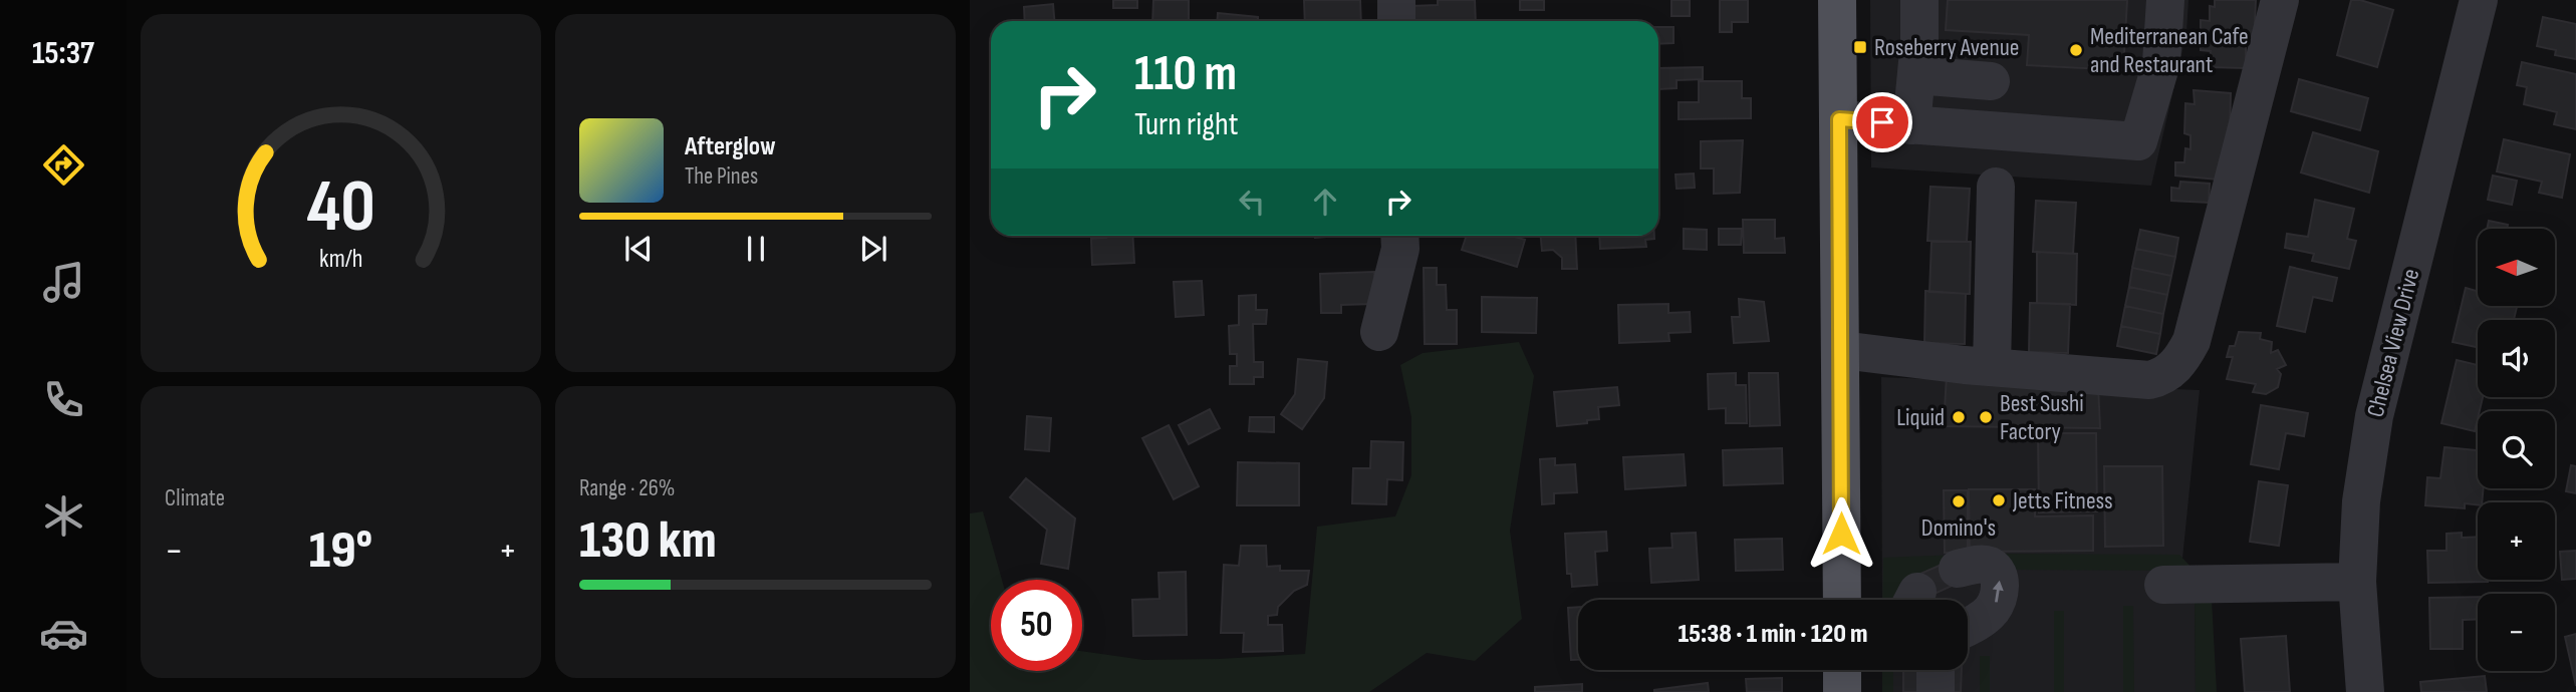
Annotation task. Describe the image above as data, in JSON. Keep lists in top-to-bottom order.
{
  "streets": {
    "street": ["Chelsea View Drive"]
  },
  "places": {
    "transit": ["Roseberry Avenue"],
    "other": [
      "Mediterranean Cafe and Restaurant",
      "Liquid",
      "Best Sushi Factory",
      "Jetts Fitness",
      "Domino's"
    ]
  },
  "north": "left",
  "page": {
    "tabs": "15:37",
    "turn": ["110 m", "Turn right"],
    "song": ["Afterglow", "The Pines"],
    "map_buttons": ["+", "−"],
    "tile": [
      "Climate",
      ["Range · 26%", "130 km"]
    ],
    "heat": ["−", "19°", "+"],
    "limit": "50",
    "trip": "15:38 · 1 min · 120 m",
    "gauge": ["40", "km/h"]
  }
}
